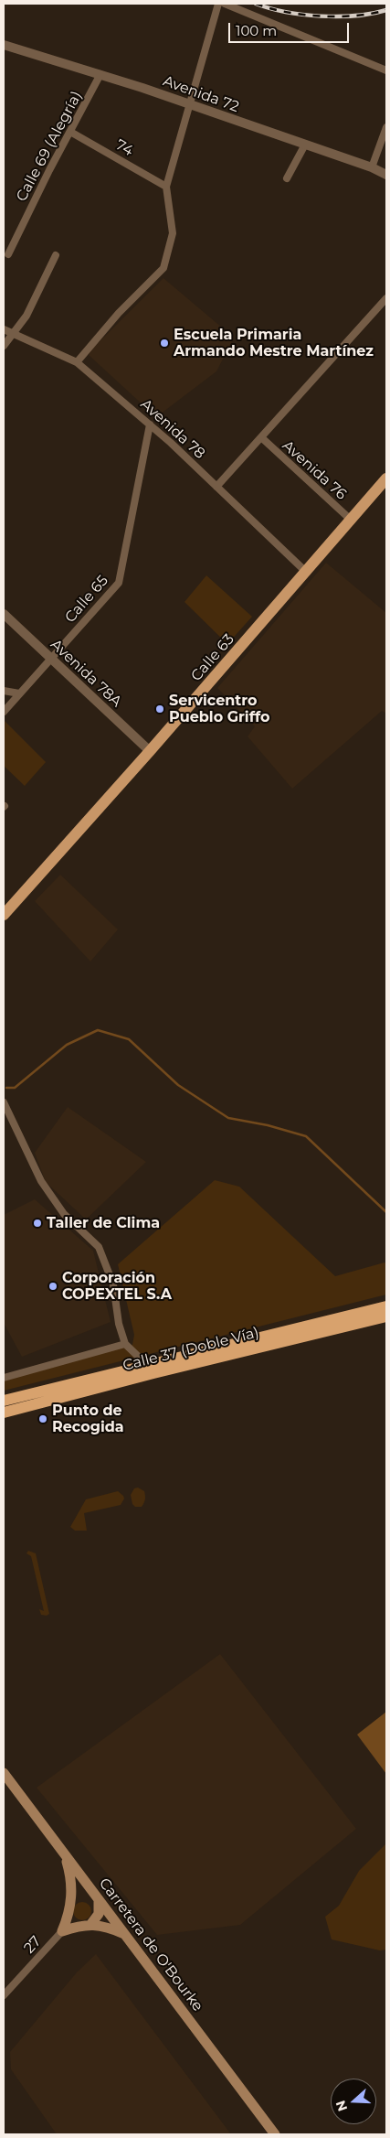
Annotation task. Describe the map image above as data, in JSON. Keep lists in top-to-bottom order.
{
  "streets": {
    "highway": ["Calle 37 (Doble Vía)"],
    "main road": ["Calle 63", "Carretera de O'Bourke"],
    "street": [
      "Avenida 72",
      "Calle 69 (Alegría)",
      "74",
      "Avenida 78",
      "Avenida 76",
      "Calle 65",
      "Avenida 78A",
      "27"
    ]
  },
  "crossings": [
    ["Avenida 72", "Calle 69 (Alegría)"],
    ["Calle 69 (Alegría)", "74"],
    ["Avenida 78", "Calle 65"],
    ["Avenida 78", "Calle 63"],
    ["Avenida 76", "Calle 63"],
    ["Calle 65", "Avenida 78A"],
    ["Calle 63", "Avenida 78A"]
  ],
  "places": [
    "Escuela Primaria Armando Mestre Martínez",
    "Servicentro Pueblo Griffo",
    "Taller de Clima",
    "Corporación COPEXTEL S.A",
    "Punto de Recogida"
  ],
  "scale_bar": "100 m",
  "north": "left"
}
